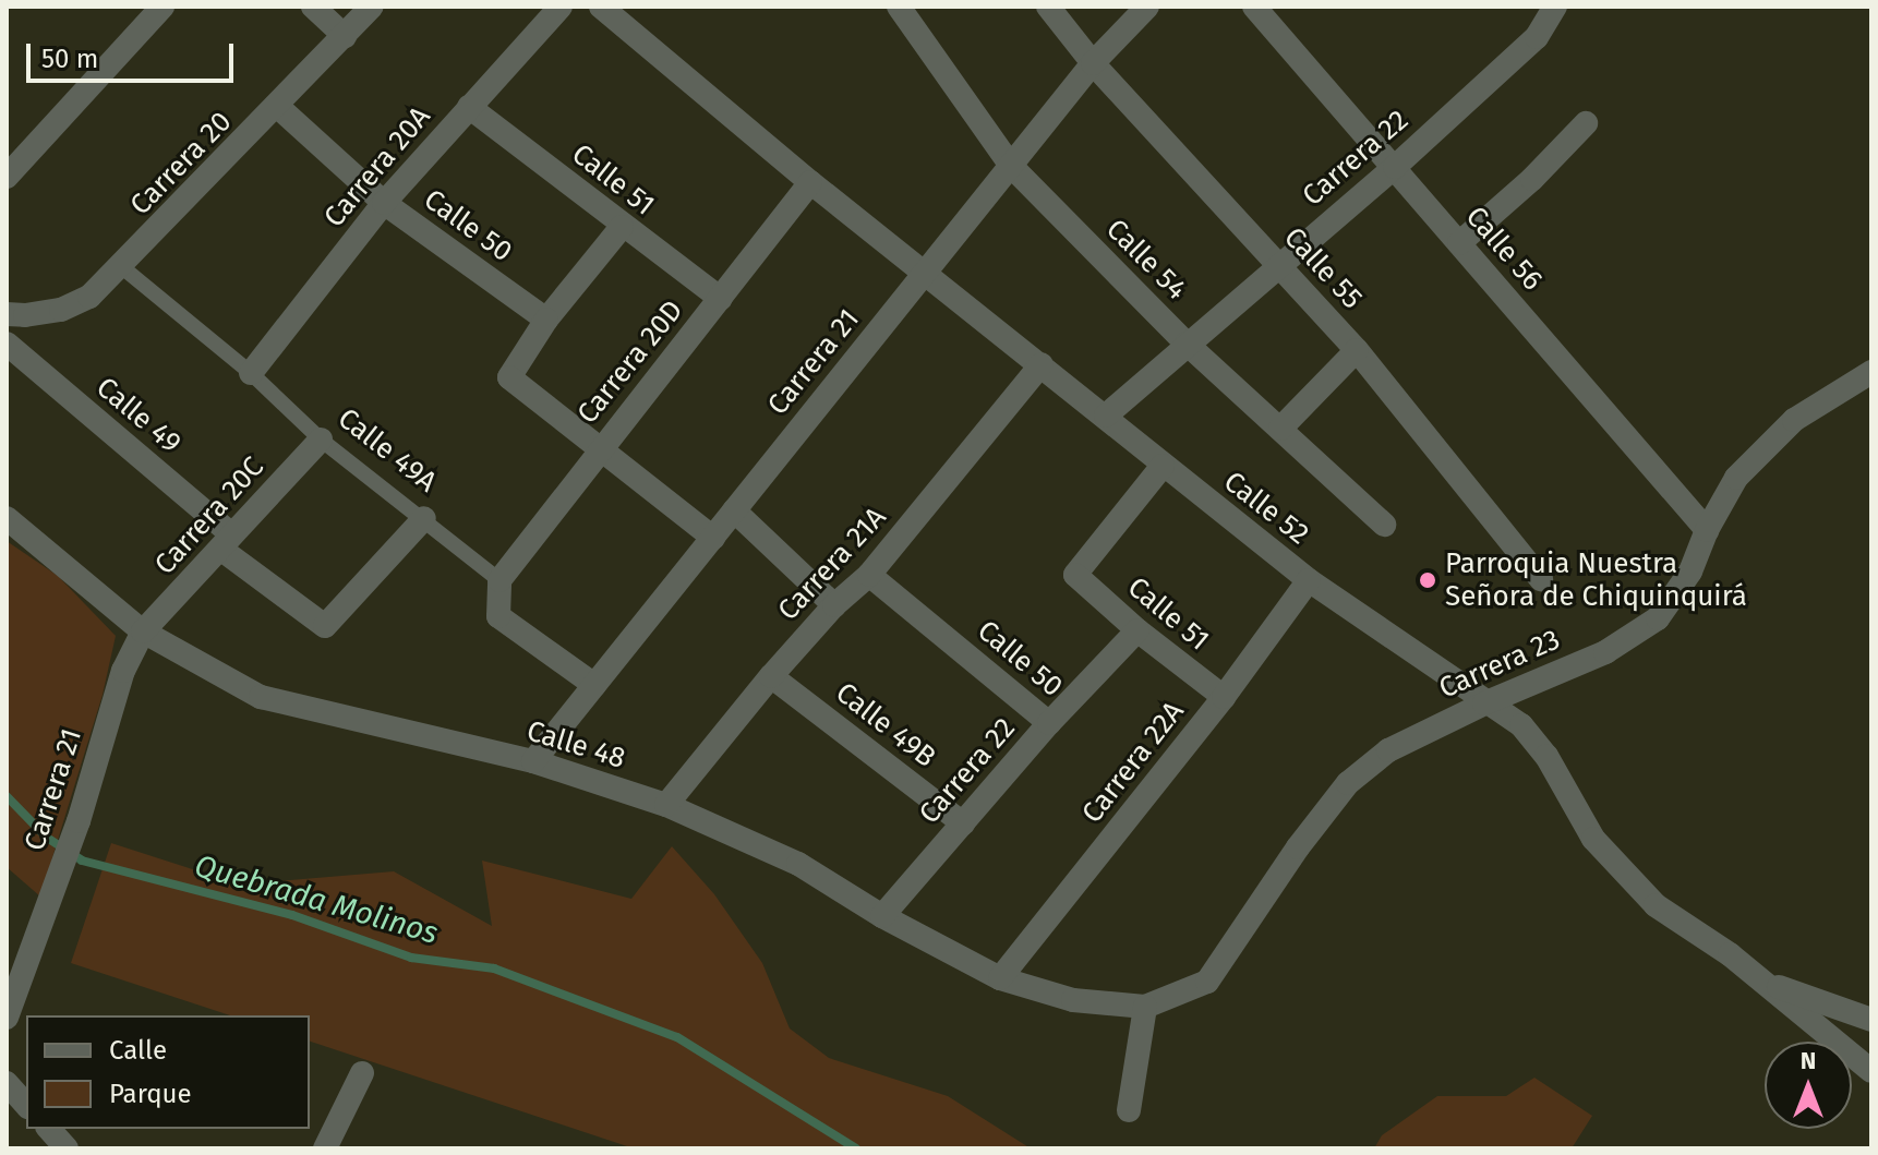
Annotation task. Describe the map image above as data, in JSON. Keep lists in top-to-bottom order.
{
  "streets": {
    "street": [
      "Carrera 22",
      "Carrera 20",
      "Carrera 20A",
      "Calle 51",
      "Calle 50",
      "Calle 56",
      "Calle 54",
      "Calle 55",
      "Carrera 20D",
      "Carrera 21",
      "Calle 49",
      "Calle 52",
      "Carrera 20C",
      "Carrera 21A",
      "Carrera 23",
      "Calle 49B",
      "Calle 48",
      "Carrera 22A"
    ],
    "lane": ["Calle 49A"]
  },
  "crossings": [
    ["Carrera 22", "Calle 51"],
    ["Carrera 22", "Calle 50"],
    ["Carrera 22", "Calle 56"],
    ["Carrera 22", "Calle 54"],
    ["Carrera 22", "Calle 55"],
    ["Carrera 22", "Calle 52"],
    ["Carrera 22", "Calle 49B"],
    ["Carrera 22", "Calle 48"],
    ["Carrera 20", "Calle 50"],
    ["Carrera 20", "Calle 49A"],
    ["Carrera 20A", "Calle 51"],
    ["Carrera 20A", "Calle 50"],
    ["Carrera 20A", "Calle 49A"],
    ["Calle 51", "Carrera 20D"],
    ["Calle 51", "Calle 52"],
    ["Calle 51", "Carrera 22A"],
    ["Calle 50", "Carrera 21A"],
    ["Calle 56", "Carrera 23"],
    ["Calle 54", "Carrera 21"],
    ["Calle 55", "Carrera 21"],
    ["Carrera 20D", "Calle 49A"],
    ["Carrera 20D", "Calle 52"],
    ["Carrera 21", "Calle 52"],
    ["Carrera 21", "Carrera 20C"],
    ["Carrera 21", "Calle 48"],
    ["Calle 49", "Calle 49A"],
    ["Calle 49", "Carrera 20C"],
    ["Calle 49A", "Carrera 20C"],
    ["Calle 52", "Carrera 21A"],
    ["Calle 52", "Carrera 23"],
    ["Calle 52", "Carrera 22A"],
    ["Carrera 20C", "Calle 48"],
    ["Carrera 21A", "Calle 49B"],
    ["Carrera 21A", "Calle 48"],
    ["Carrera 23", "Calle 48"],
    ["Calle 48", "Carrera 22A"]
  ],
  "water": ["Quebrada Molinos"],
  "places": ["Parroquia Nuestra Señora de Chiquinquirá"],
  "legend": ["Calle", "Parque"],
  "scale_bar": "50 m",
  "north": "top"
}
